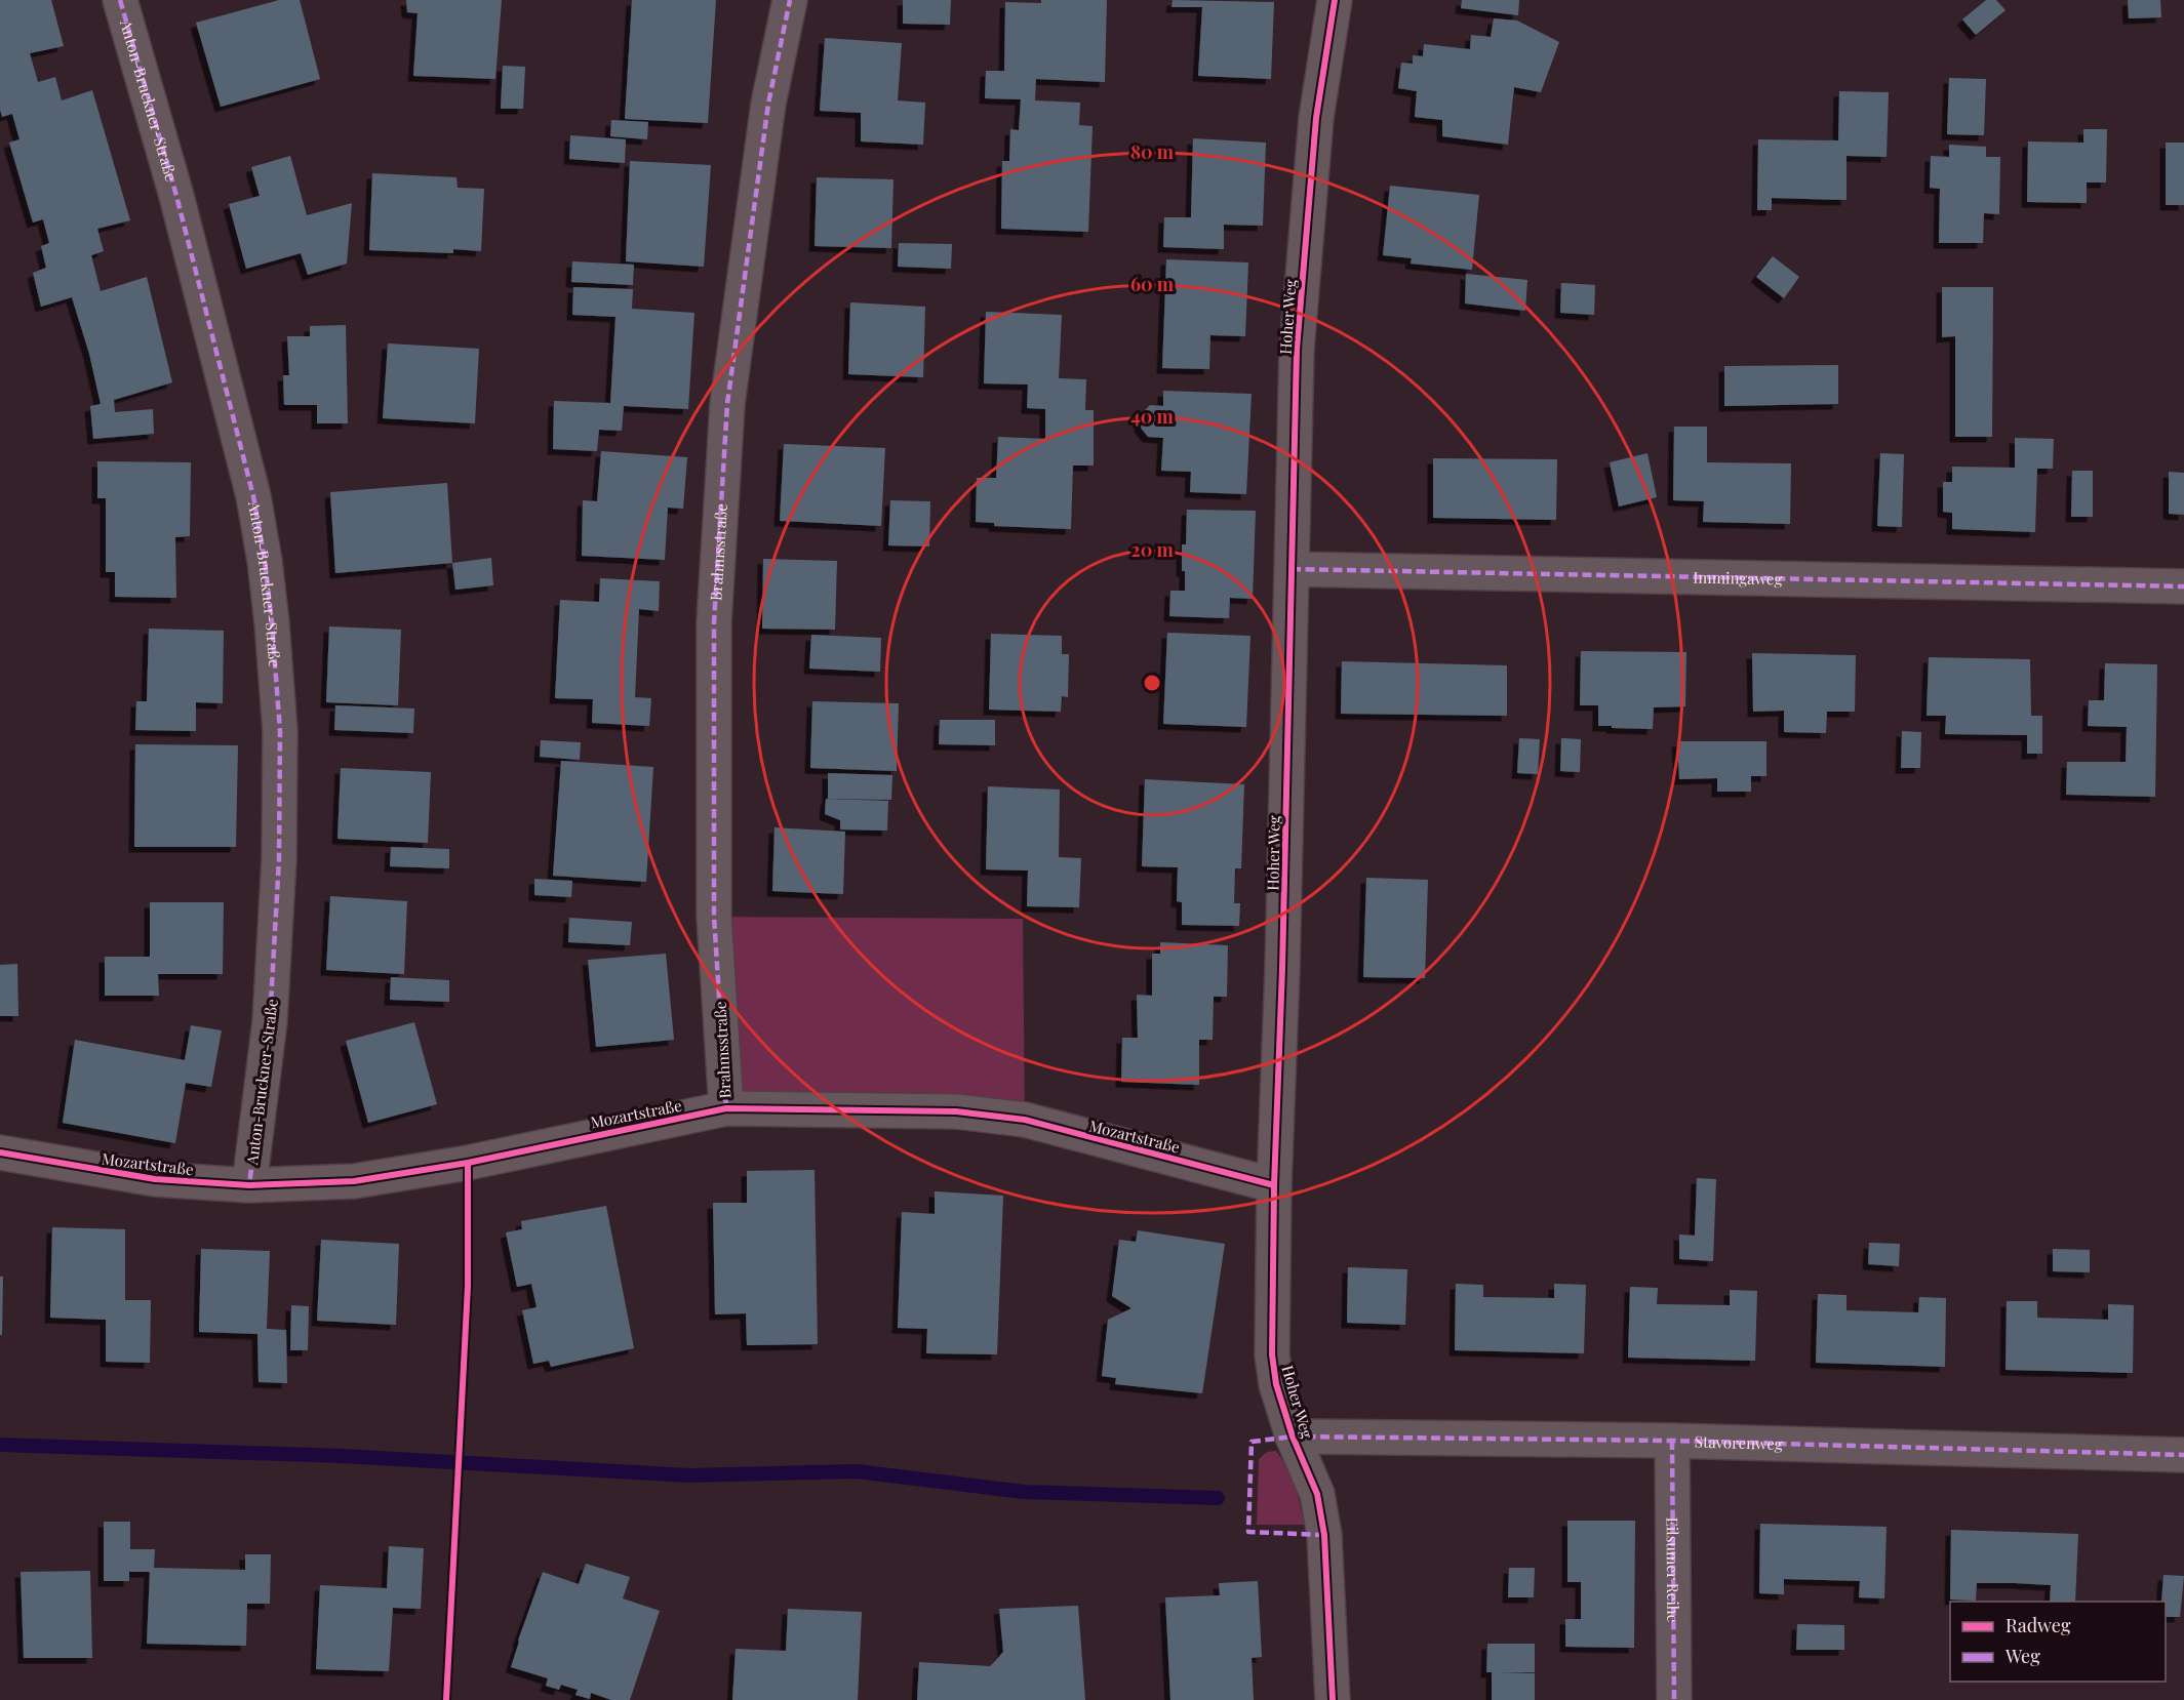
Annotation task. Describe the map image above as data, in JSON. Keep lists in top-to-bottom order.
{
  "streets": {
    "street": [
      "Anton-Bruckner-Straße",
      "Hoher Weg",
      "Brahmsstraße",
      "Immingaweg",
      "Mozartstraße",
      "Stavorenweg",
      "Eilsumer Reihe"
    ]
  },
  "crossings": [
    ["Anton-Bruckner-Straße", "Mozartstraße"],
    ["Hoher Weg", "Immingaweg"],
    ["Hoher Weg", "Mozartstraße"],
    ["Hoher Weg", "Stavorenweg"],
    ["Brahmsstraße", "Mozartstraße"],
    ["Stavorenweg", "Eilsumer Reihe"]
  ],
  "legend": ["Radweg", "Weg"],
  "rings": [
    "80 m",
    "60 m",
    "40 m",
    "20 m"
  ]
}
